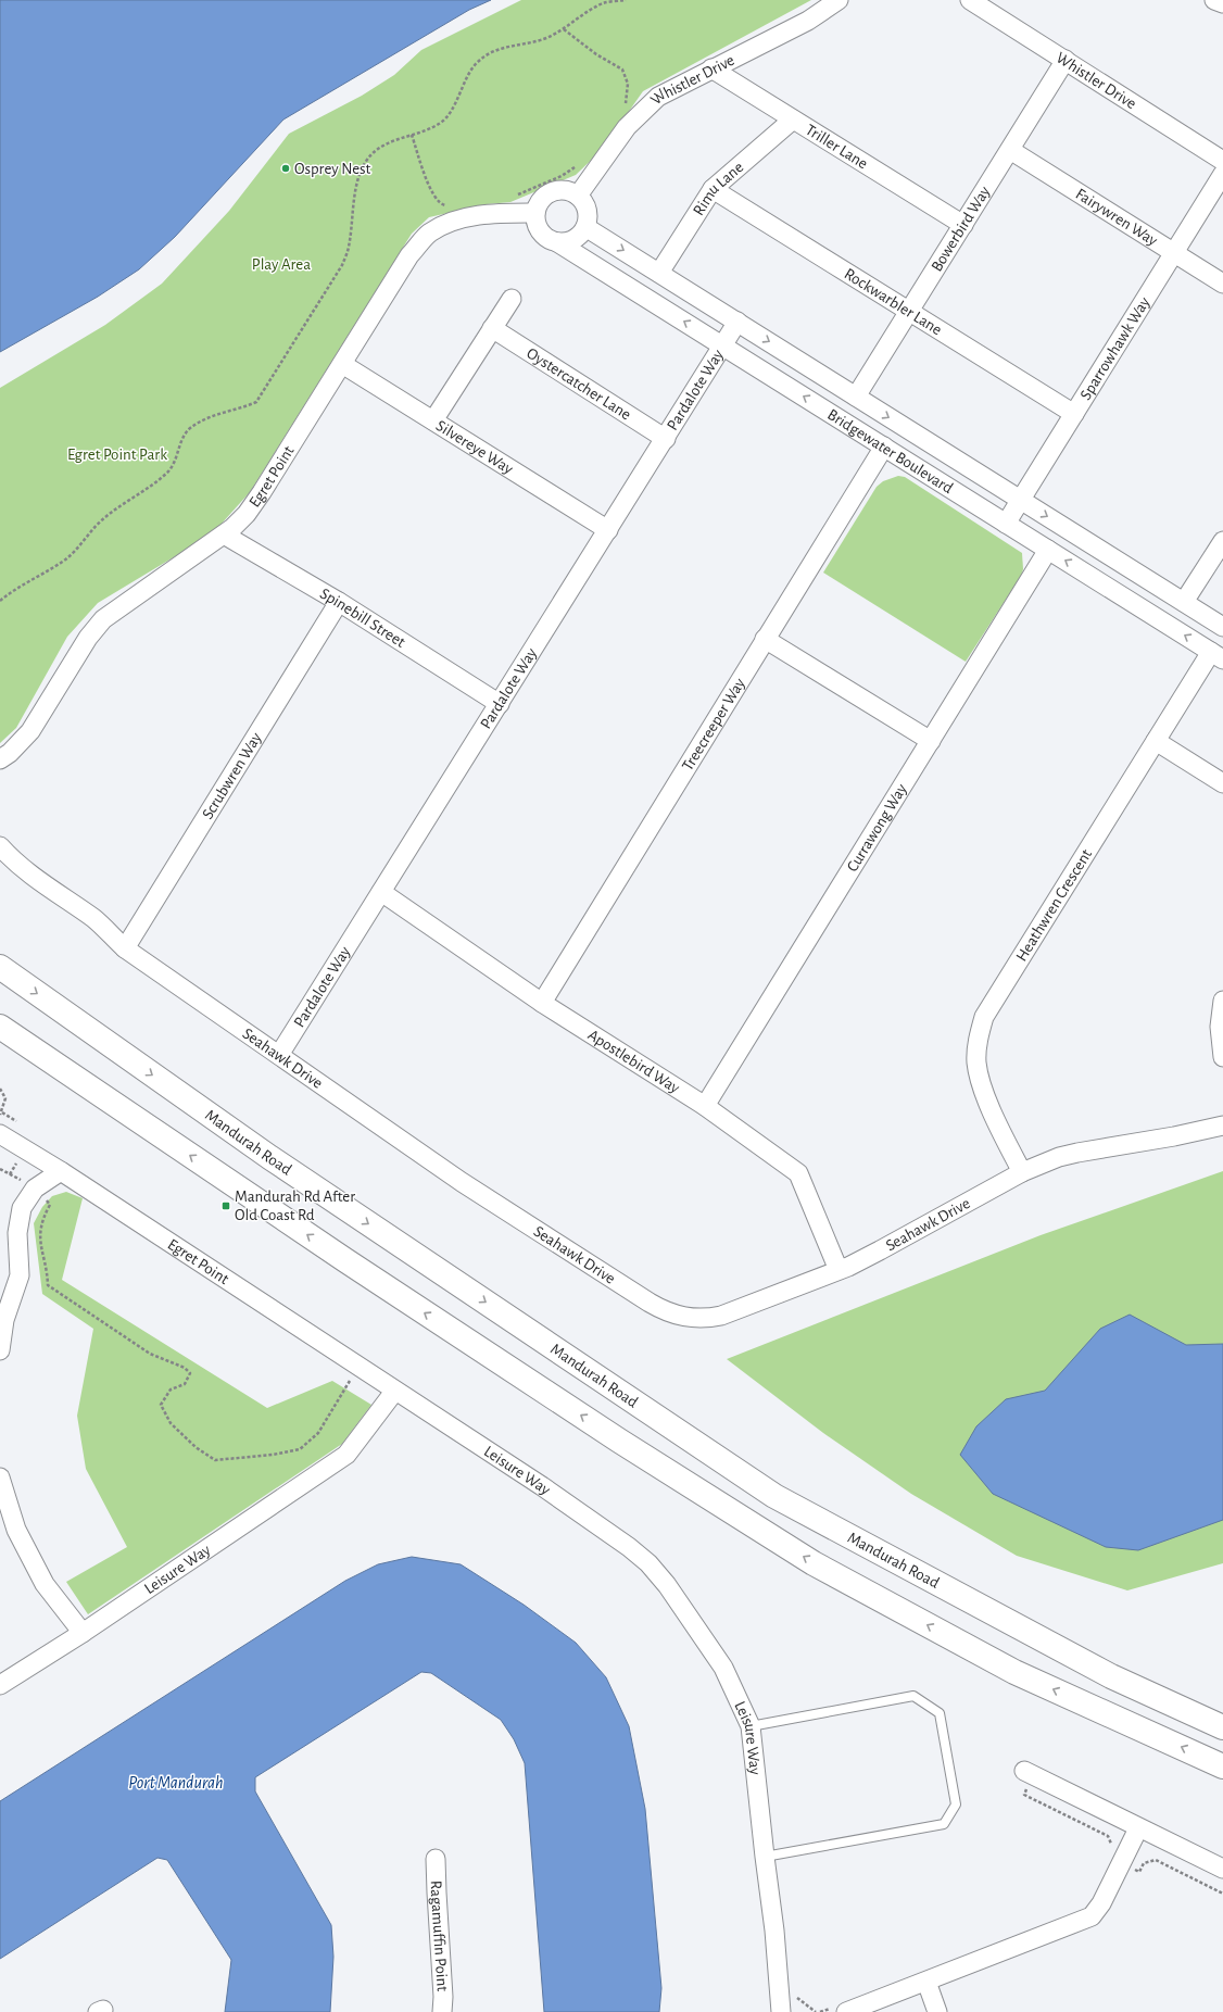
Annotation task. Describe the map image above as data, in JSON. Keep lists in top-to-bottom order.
{
  "streets": {
    "highway": ["Mandurah Road"],
    "street": [
      "Whistler Drive",
      "Triller Lane",
      "Rimu Lane",
      "Fairywren Way",
      "Bowerbird Way",
      "Rockwarbler Lane",
      "Sparrowhawk Way",
      "Oystercatcher Lane",
      "Pardalote Way",
      "Silvereye Way",
      "Bridgewater Boulevard",
      "Egret Point",
      "Spinebill Street",
      "Treecreeper Way",
      "Scrubwren Way",
      "Currawong Way",
      "Heathwren Crescent",
      "Seahawk Drive",
      "Apostlebird Way",
      "Leisure Way",
      "Ragamuffin Point"
    ]
  },
  "crossings": [
    ["Whistler Drive", "Triller Lane"],
    ["Whistler Drive", "Bowerbird Way"],
    ["Whistler Drive", "Bridgewater Boulevard"],
    ["Whistler Drive", "Egret Point"],
    ["Triller Lane", "Rimu Lane"],
    ["Triller Lane", "Bowerbird Way"],
    ["Rimu Lane", "Rockwarbler Lane"],
    ["Rimu Lane", "Bridgewater Boulevard"],
    ["Fairywren Way", "Bowerbird Way"],
    ["Fairywren Way", "Sparrowhawk Way"],
    ["Bowerbird Way", "Rockwarbler Lane"],
    ["Bowerbird Way", "Bridgewater Boulevard"],
    ["Rockwarbler Lane", "Sparrowhawk Way"],
    ["Sparrowhawk Way", "Bridgewater Boulevard"],
    ["Oystercatcher Lane", "Pardalote Way"],
    ["Pardalote Way", "Silvereye Way"],
    ["Pardalote Way", "Bridgewater Boulevard"],
    ["Pardalote Way", "Spinebill Street"],
    ["Pardalote Way", "Seahawk Drive"],
    ["Pardalote Way", "Apostlebird Way"],
    ["Silvereye Way", "Egret Point"],
    ["Bridgewater Boulevard", "Egret Point"],
    ["Bridgewater Boulevard", "Treecreeper Way"],
    ["Bridgewater Boulevard", "Currawong Way"],
    ["Bridgewater Boulevard", "Heathwren Crescent"],
    ["Egret Point", "Spinebill Street"],
    ["Egret Point", "Leisure Way"],
    ["Spinebill Street", "Scrubwren Way"],
    ["Treecreeper Way", "Apostlebird Way"],
    ["Scrubwren Way", "Seahawk Drive"],
    ["Currawong Way", "Apostlebird Way"],
    ["Heathwren Crescent", "Seahawk Drive"],
    ["Seahawk Drive", "Apostlebird Way"]
  ],
  "water": ["Port Mandurah"],
  "parks": ["Play Area", "Egret Point Park"],
  "places": {
    "other": ["Osprey Nest"],
    "transit": ["Mandurah Rd After Old Coast Rd"]
  }
}
